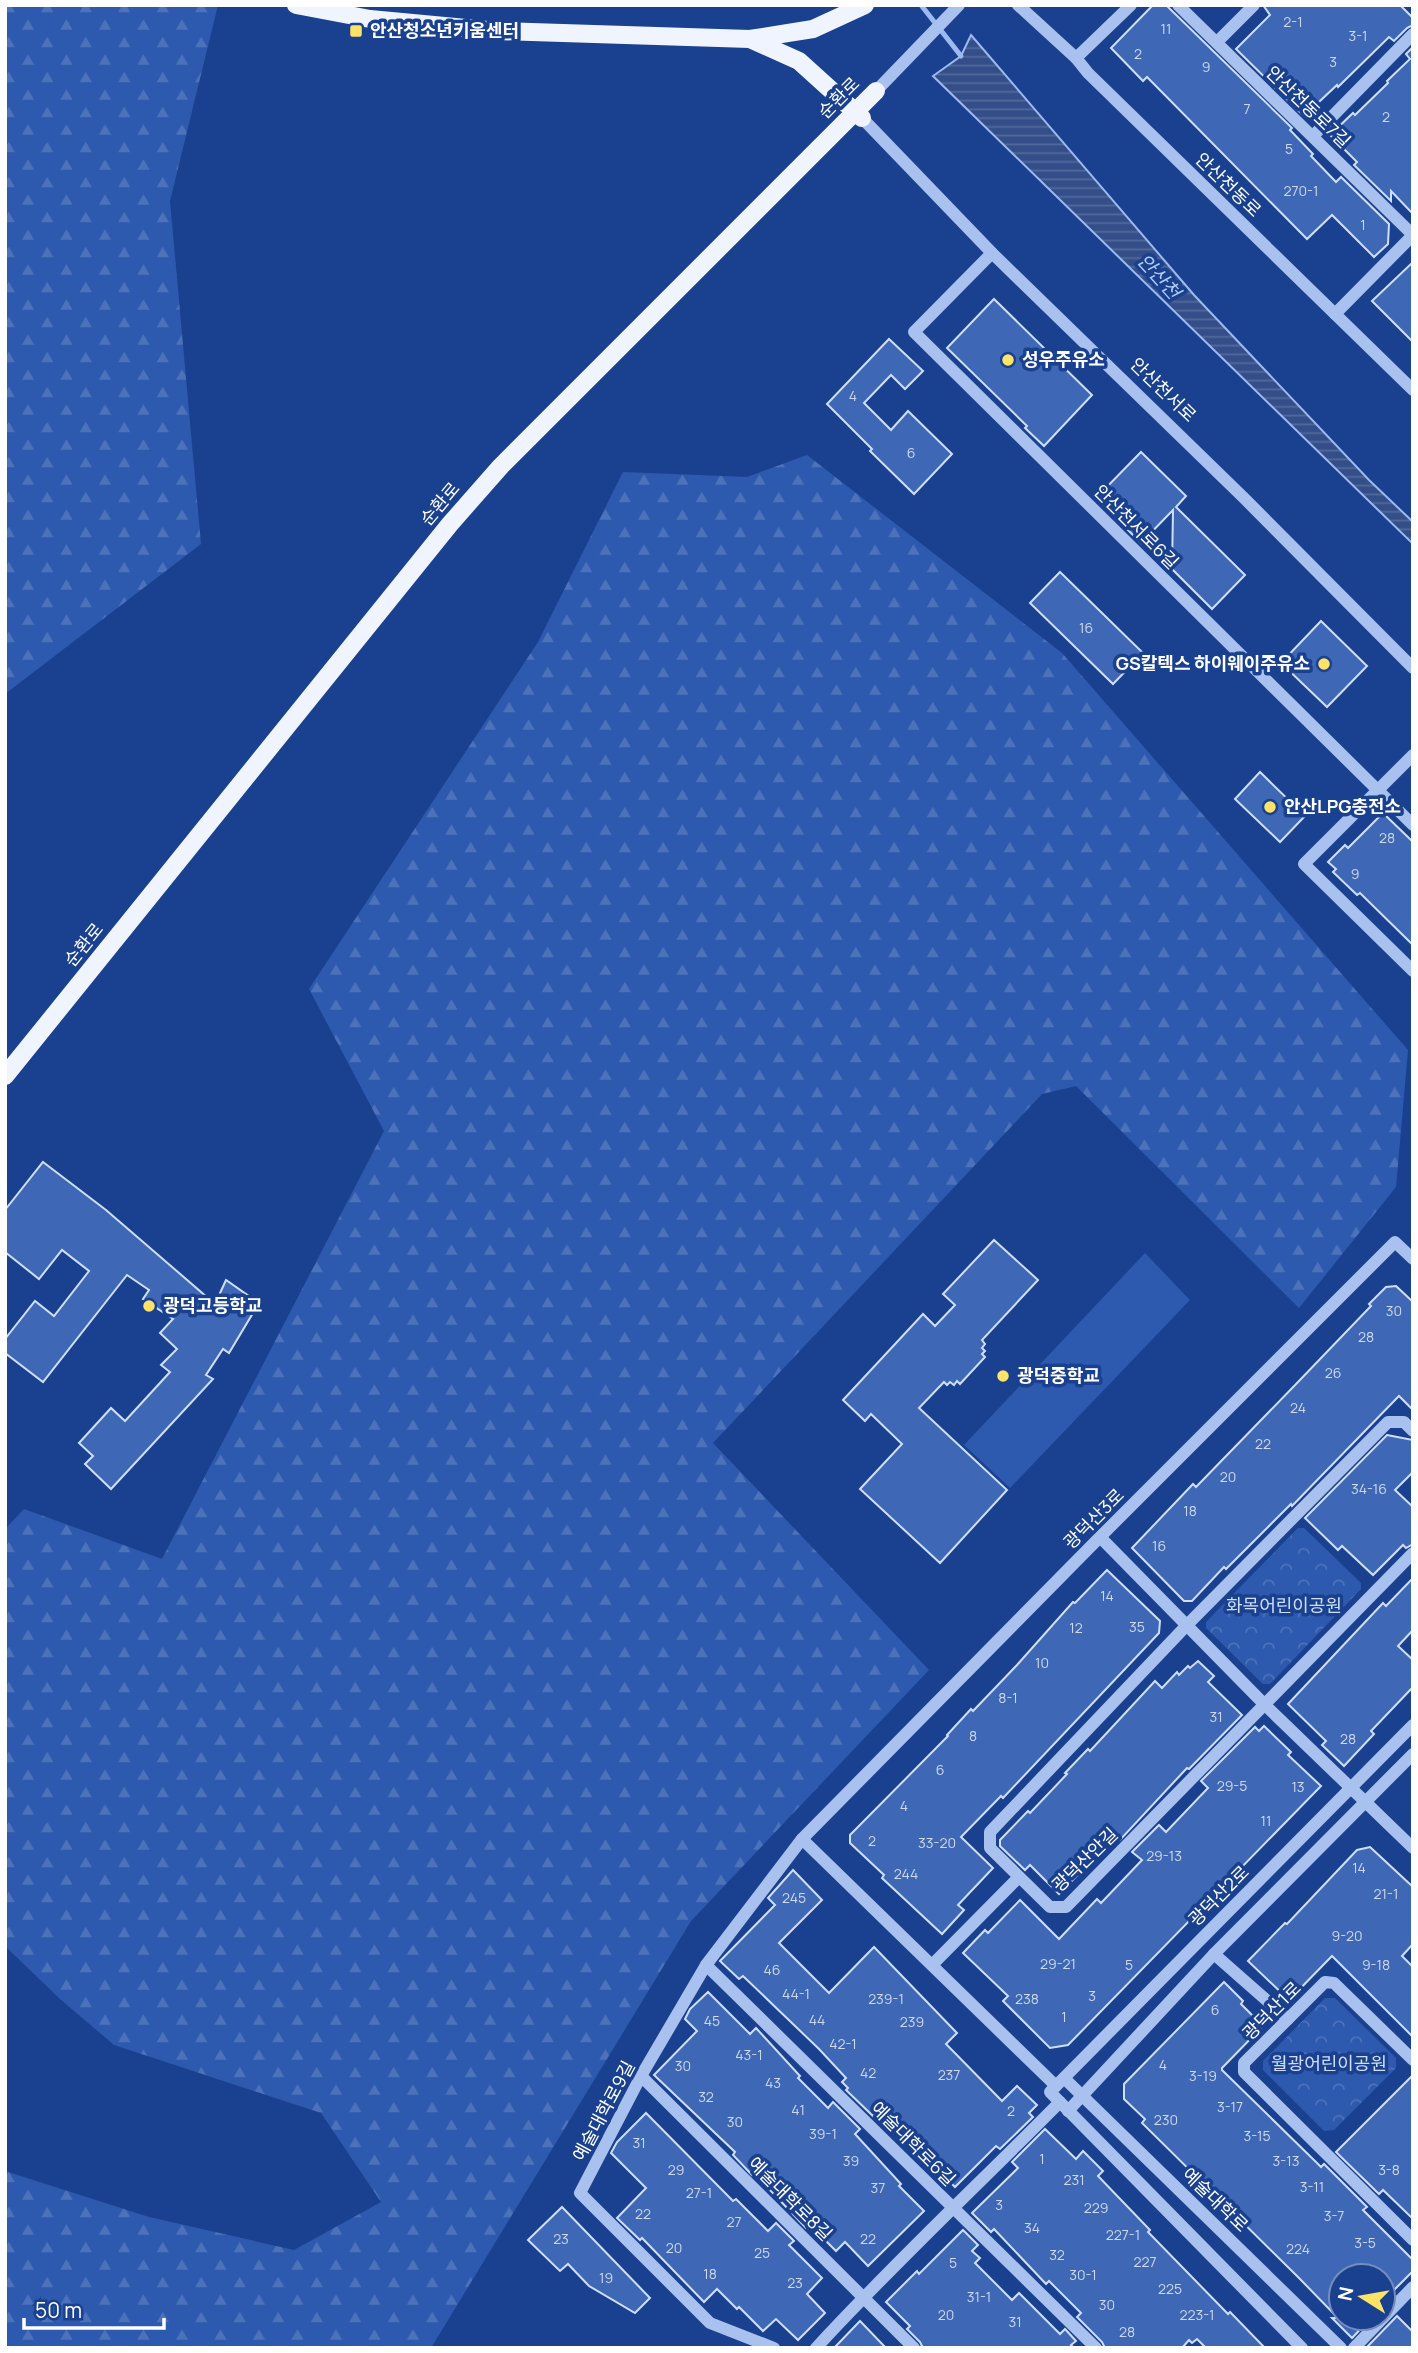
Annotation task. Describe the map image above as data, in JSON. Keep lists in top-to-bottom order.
{
  "streets": {
    "main road": ["순환로"],
    "street": [
      "안산천동로7길",
      "안산천동로",
      "안산천서로",
      "안산천서로6길",
      "광덕산3로",
      "광덕산안길",
      "광덕산2로",
      "광덕산1로",
      "예술대학로9길",
      "예술대학로6길",
      "예술대학로8길",
      "예술대학로"
    ]
  },
  "crossings": [
    ["순환로", "안산천서로"],
    ["안산천서로", "안산천서로6길"],
    ["광덕산3로", "예술대학로9길"],
    ["광덕산3로", "예술대학로"],
    ["광덕산2로", "예술대학로"],
    ["예술대학로9길", "예술대학로6길"],
    ["예술대학로9길", "예술대학로8길"],
    ["예술대학로9길", "예술대학로"]
  ],
  "water": ["안산천"],
  "parks": ["화목어린이공원", "월광어린이공원"],
  "places": {
    "transit": ["안산청소년키움센터"],
    "other": [
      "성우주유소",
      "GS칼텍스 하이웨이주유소",
      "안산LPG충전소",
      "광덕고등학교",
      "광덕중학교"
    ]
  },
  "house_numbers": [
    "2-1",
    "11",
    "3-1",
    "2",
    "3",
    "9",
    "7",
    "2",
    "5",
    "270-1",
    "1",
    "4",
    "6",
    "16",
    "28",
    "9",
    "30",
    "28",
    "26",
    "24",
    "22",
    "20",
    "34-16",
    "18",
    "16",
    "14",
    "35",
    "12",
    "10",
    "8-1",
    "31",
    "8",
    "28",
    "6",
    "29-5",
    "13",
    "4",
    "11",
    "2",
    "33-20",
    "29-13",
    "14",
    "244",
    "21-1",
    "245",
    "9-20",
    "29-21",
    "5",
    "9-18",
    "46",
    "44-1",
    "3",
    "239-1",
    "238",
    "6",
    "1",
    "44",
    "45",
    "239",
    "42-1",
    "43-1",
    "4",
    "30",
    "42",
    "237",
    "3-19",
    "43",
    "32",
    "3-17",
    "41",
    "2",
    "230",
    "30",
    "39-1",
    "3-15",
    "31",
    "1",
    "39",
    "3-13",
    "29",
    "3-8",
    "231",
    "3-11",
    "37",
    "27-1",
    "3",
    "229",
    "22",
    "3-7",
    "27",
    "34",
    "227-1",
    "23",
    "22",
    "3-5",
    "20",
    "224",
    "25",
    "32",
    "227",
    "5",
    "18",
    "30-1",
    "19",
    "23",
    "225",
    "31-1",
    "30",
    "20",
    "223-1",
    "31",
    "28"
  ],
  "scale_bar": "50 m",
  "north": "left"
}
